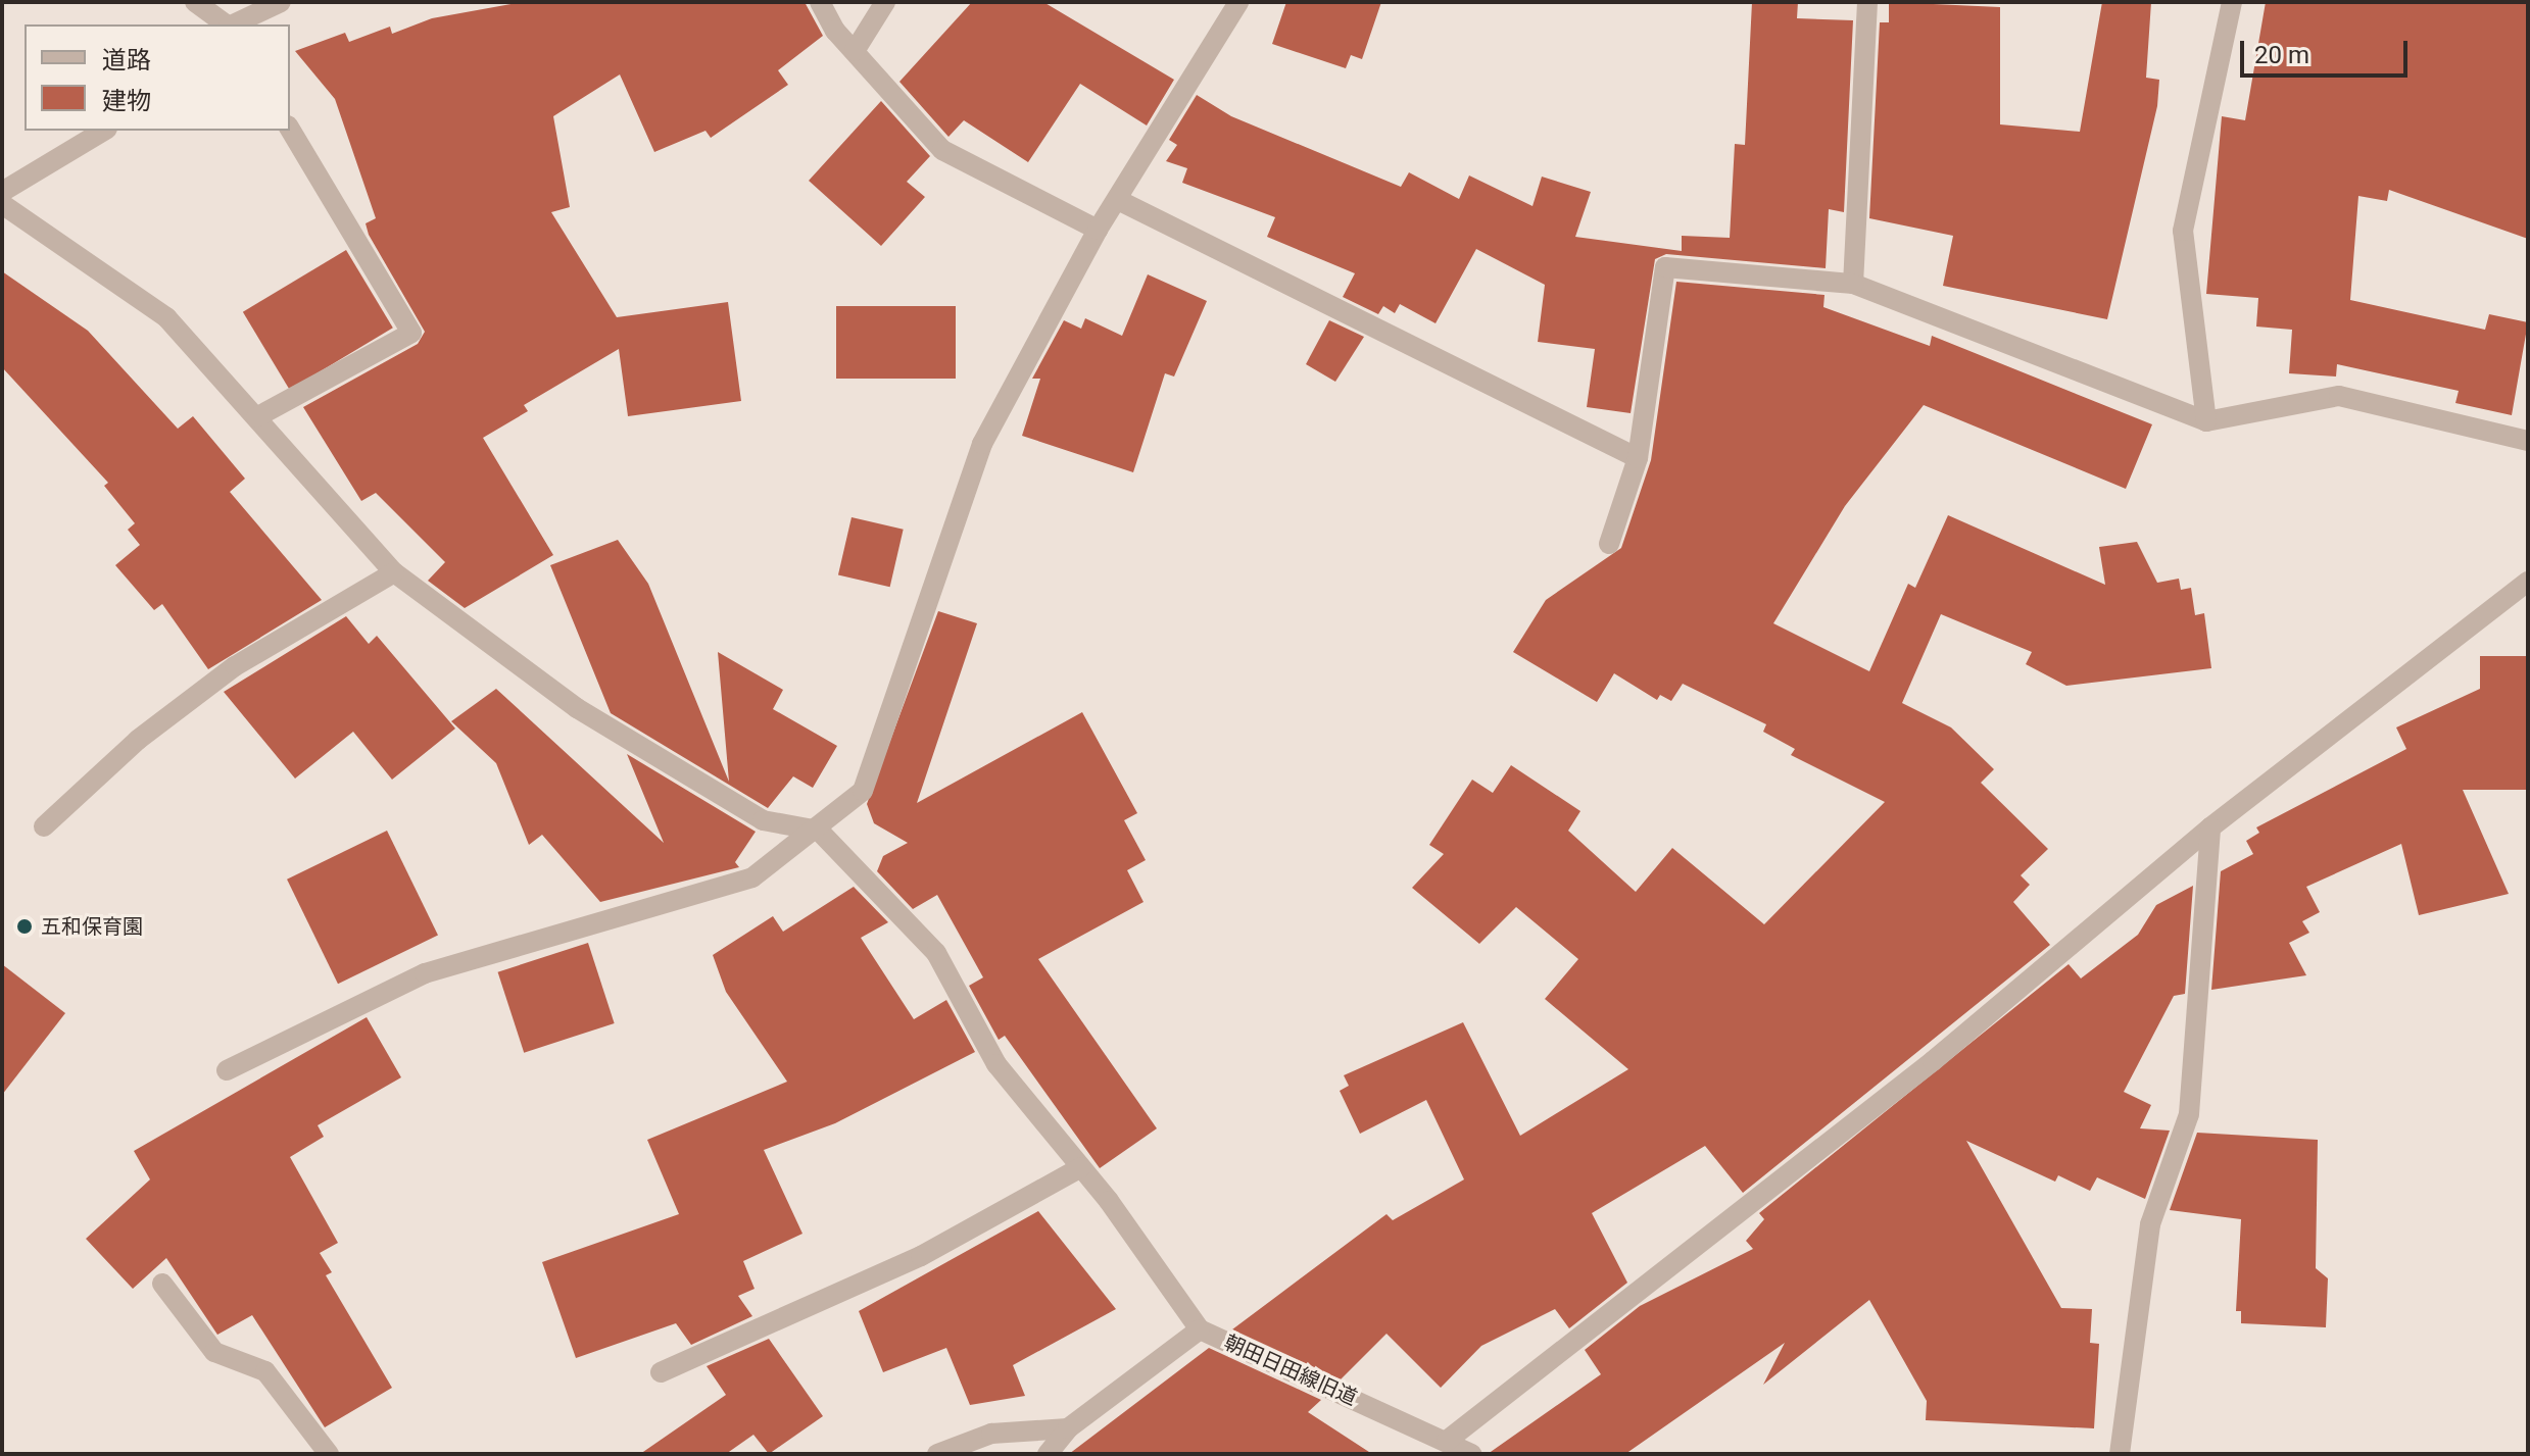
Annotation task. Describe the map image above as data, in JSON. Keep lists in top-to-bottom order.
{
  "streets": {
    "street": ["朝田日田線旧道"]
  },
  "places": ["五和保育園"],
  "legend": ["道路", "建物"],
  "scale_bar": "20 m"
}
